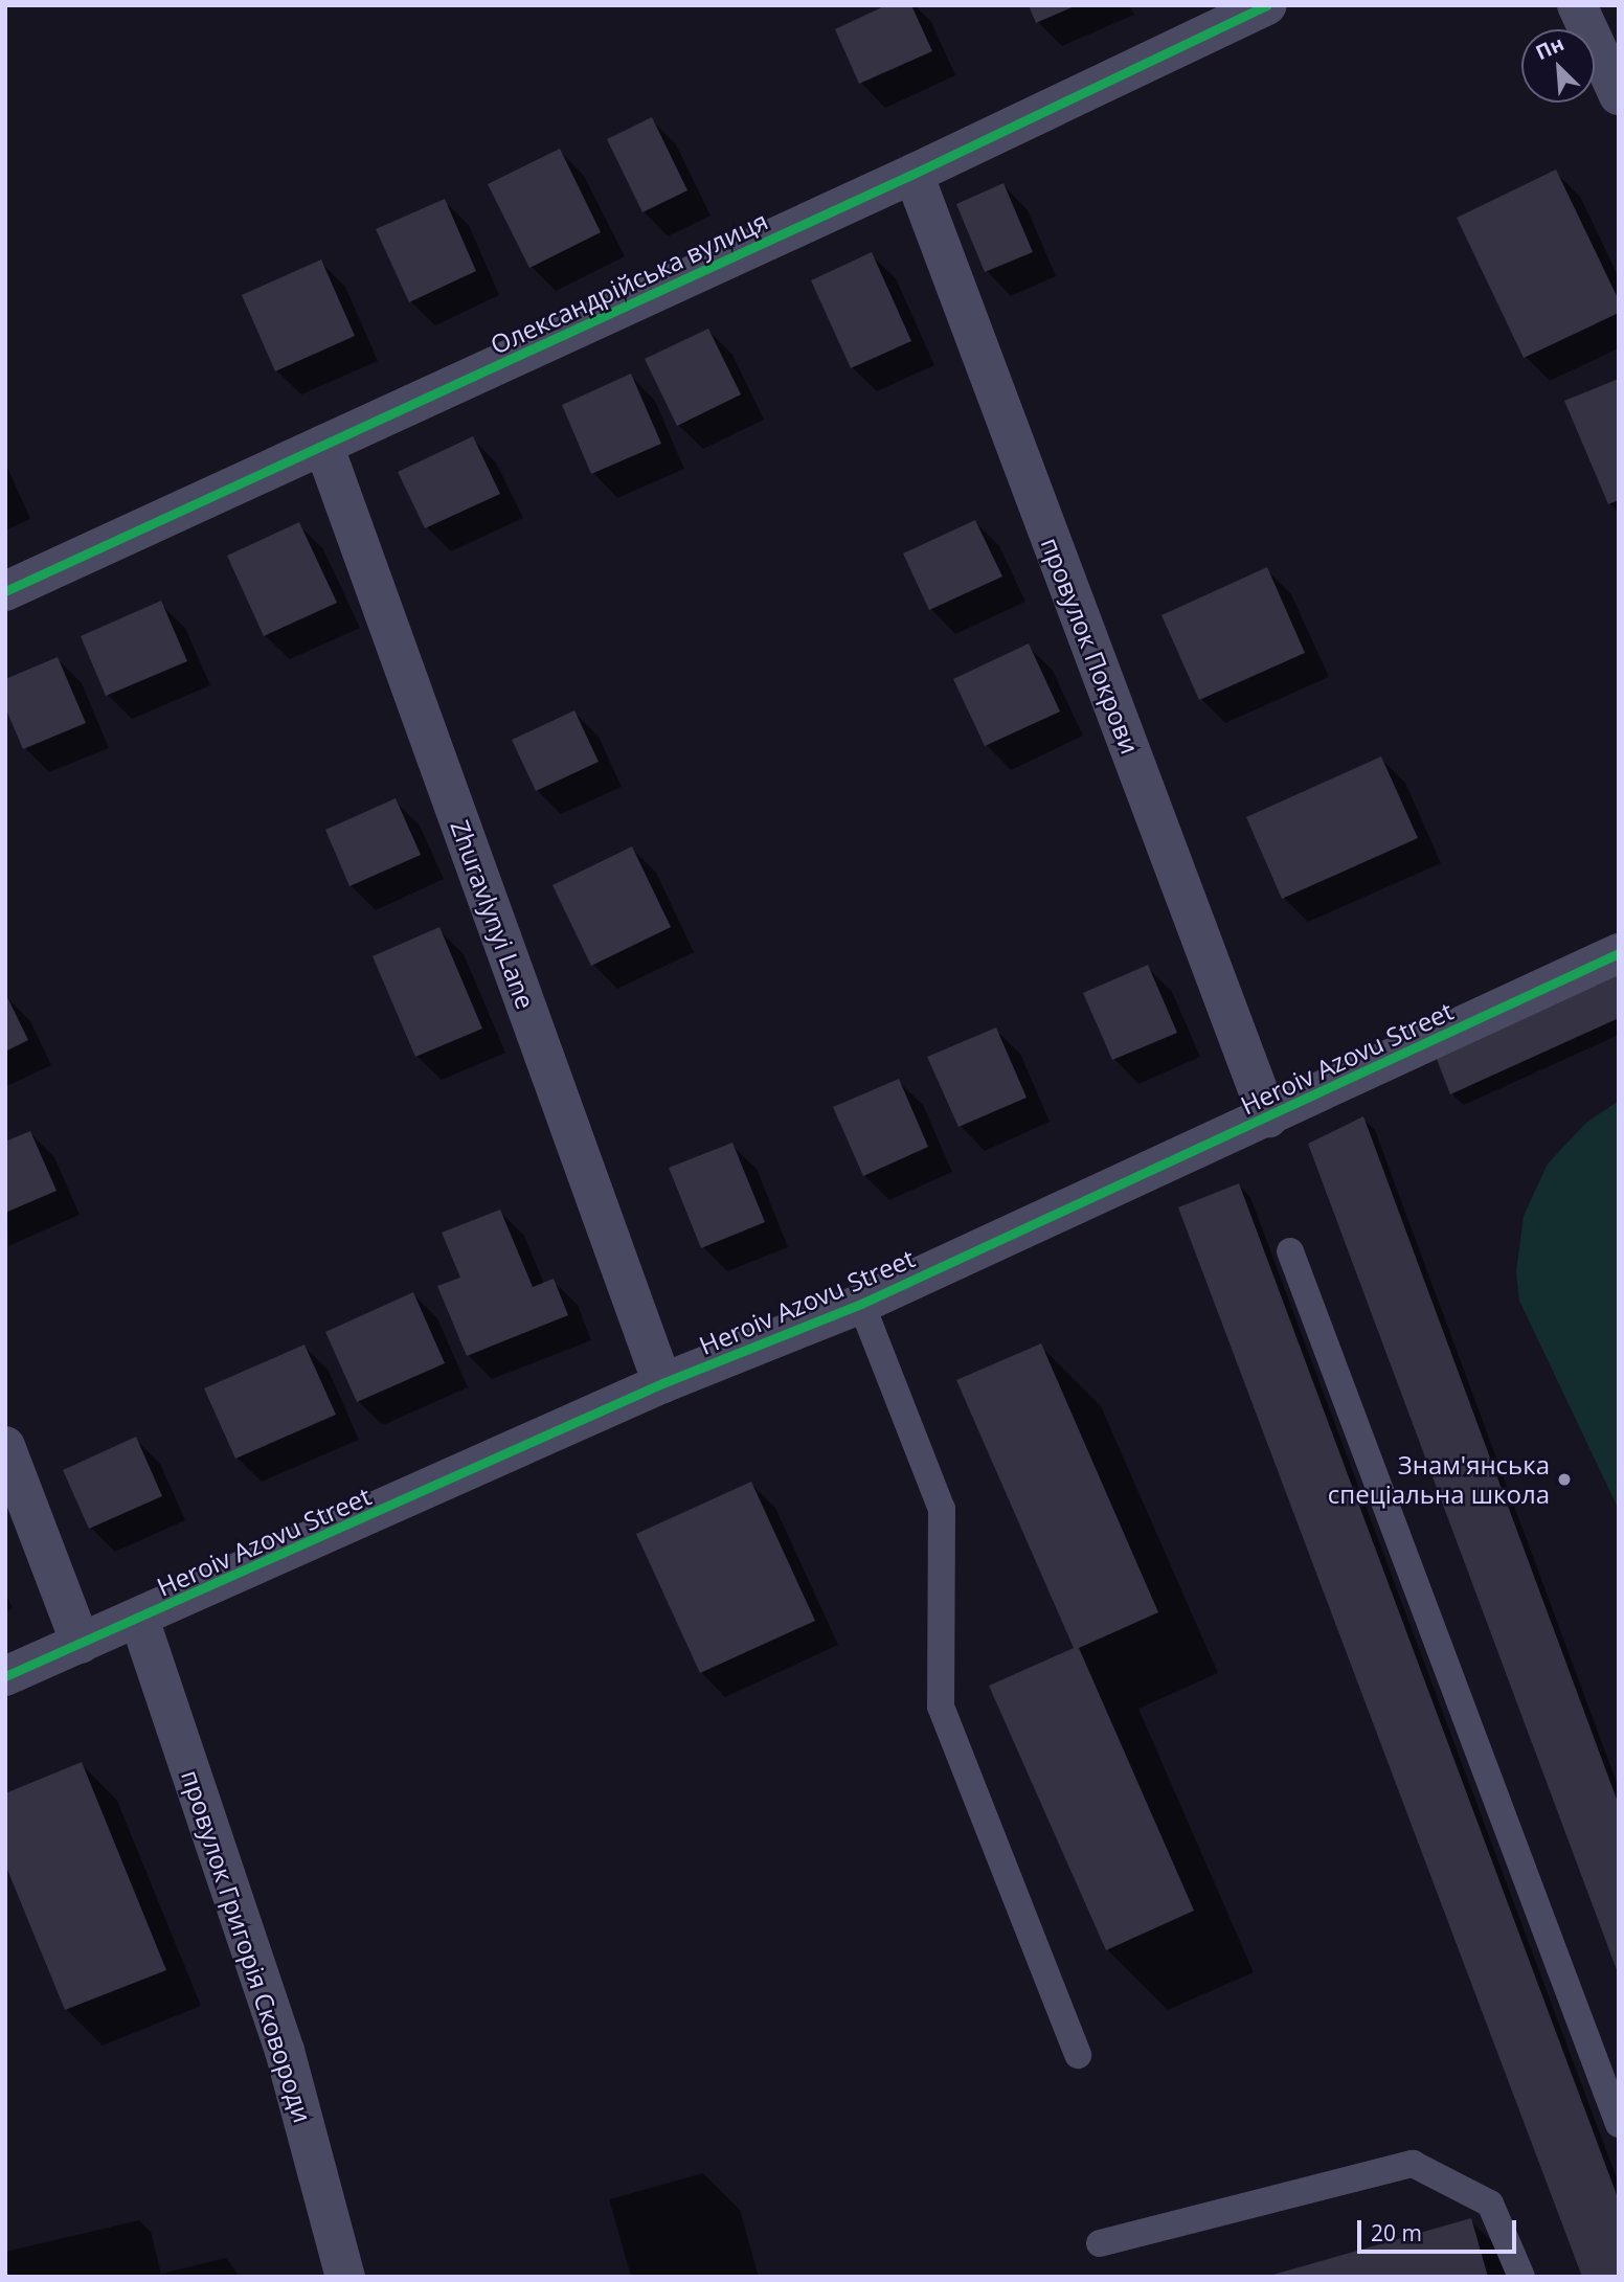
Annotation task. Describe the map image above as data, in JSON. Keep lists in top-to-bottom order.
{
  "streets": {
    "street": [
      "Олександрійська вулиця",
      "провулок Покрови",
      "Zhuravlynyi Lane",
      "Heroiv Azovu Street",
      "провулок Григорія Сковороди"
    ]
  },
  "crossings": [
    ["Олександрійська вулиця", "провулок Покрови"],
    ["Олександрійська вулиця", "Zhuravlynyi Lane"],
    ["провулок Покрови", "Heroiv Azovu Street"],
    ["Zhuravlynyi Lane", "Heroiv Azovu Street"],
    ["Heroiv Azovu Street", "провулок Григорія Сковороди"]
  ],
  "places": ["Знам'янська спеціальна школа"],
  "scale_bar": "20 m",
  "north": "top left"
}
